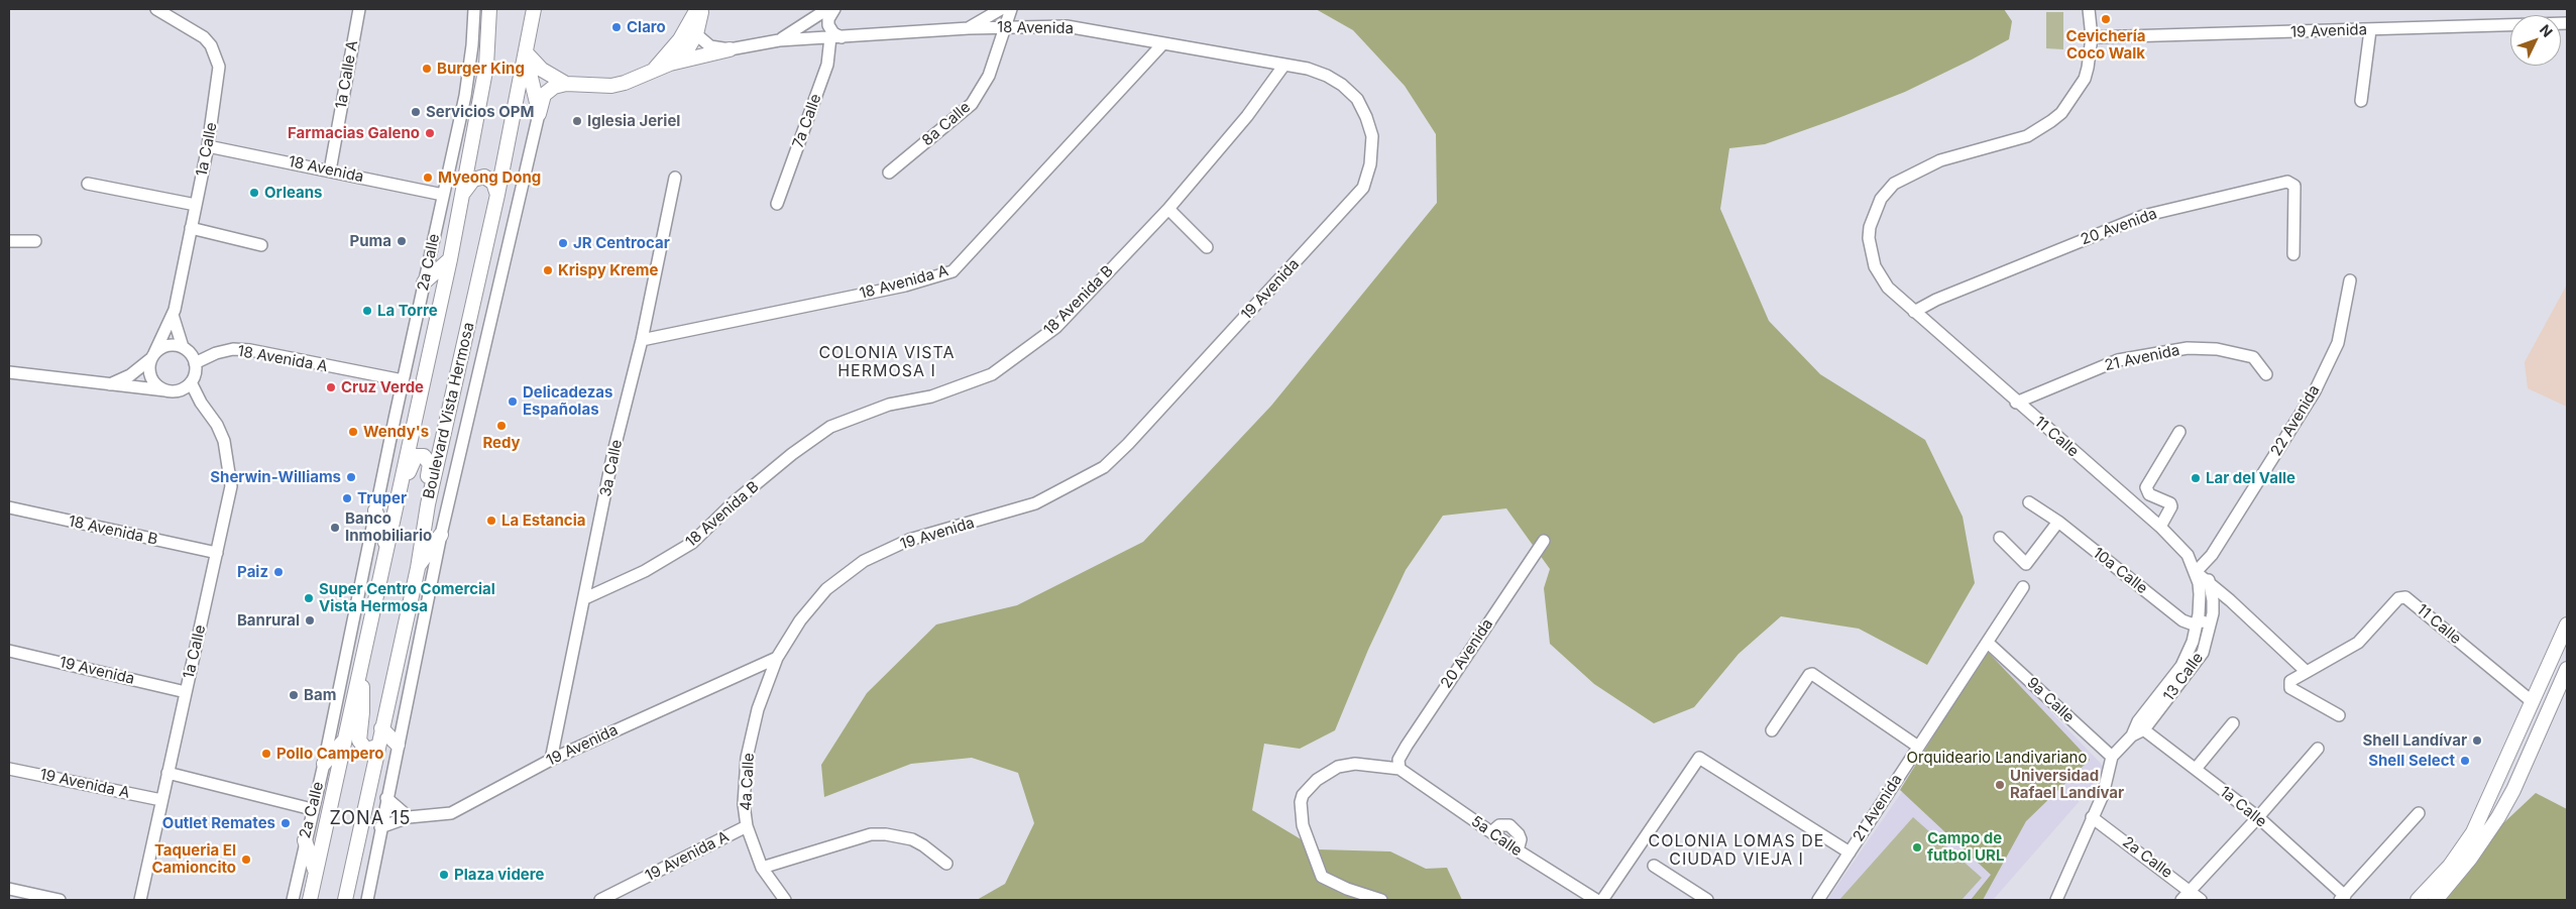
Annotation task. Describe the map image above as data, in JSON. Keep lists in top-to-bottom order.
{
  "streets": {
    "main road": ["Boulevard Vista Hermosa"],
    "street": [
      "18 Avenida",
      "19 Avenida",
      "1a Calle A",
      "7a Calle",
      "8a Calle",
      "1a Calle",
      "20 Avenida",
      "2a Calle",
      "18 Avenida A",
      "18 Avenida B",
      "21 Avenida",
      "22 Avenida",
      "11 Calle",
      "3a Calle",
      "10a Calle",
      "13 Calle",
      "9a Calle",
      "4a Calle",
      "19 Avenida A",
      "5a Calle"
    ]
  },
  "crossings": [
    ["18 Avenida", "19 Avenida"],
    ["18 Avenida", "1a Calle A"],
    ["18 Avenida", "7a Calle"],
    ["18 Avenida", "8a Calle"],
    ["18 Avenida", "1a Calle"],
    ["18 Avenida", "2a Calle"],
    ["18 Avenida", "18 Avenida A"],
    ["18 Avenida", "18 Avenida B"],
    ["19 Avenida", "1a Calle"],
    ["19 Avenida", "11 Calle"],
    ["19 Avenida", "3a Calle"],
    ["19 Avenida", "4a Calle"],
    ["1a Calle", "18 Avenida A"],
    ["1a Calle", "18 Avenida B"],
    ["1a Calle", "13 Calle"],
    ["1a Calle", "19 Avenida A"],
    ["20 Avenida", "11 Calle"],
    ["20 Avenida", "5a Calle"],
    ["2a Calle", "18 Avenida A"],
    ["18 Avenida A", "3a Calle"],
    ["18 Avenida B", "3a Calle"],
    ["21 Avenida", "11 Calle"],
    ["21 Avenida", "9a Calle"],
    ["22 Avenida", "13 Calle"],
    ["11 Calle", "13 Calle"],
    ["10a Calle", "13 Calle"],
    ["13 Calle", "9a Calle"],
    ["4a Calle", "19 Avenida A"]
  ],
  "districts": ["COLONIA VISTA HERMOSA I", "ZONA 15", "COLONIA LOMAS DE CIUDAD VIEJA I"],
  "parks": ["Orquideario Landivariano"],
  "places": [
    "Cevichería Coco Walk",
    "Claro",
    "Burger King",
    "Servicios OPM",
    "Iglesia Jeriel",
    "Farmacias Galeno",
    "Myeong Dong",
    "Orleans",
    "Puma",
    "JR Centrocar",
    "Krispy Kreme",
    "La Torre",
    "Cruz Verde",
    "Delicadezas Españolas",
    "Redy",
    "Wendy's",
    "Sherwin-Williams",
    "Lar del Valle",
    "Truper",
    "La Estancia",
    "Banco Inmobiliario",
    "Paiz",
    "Super Centro Comercial Vista Hermosa",
    "Banrural",
    "Bam",
    "Shell Landívar",
    "Pollo Campero",
    "Shell Select",
    "Universidad Rafael Landívar",
    "Outlet Remates",
    "Campo de futbol URL",
    "Taqueria El Camioncito",
    "Plaza videre"
  ],
  "north": "top right"
}
